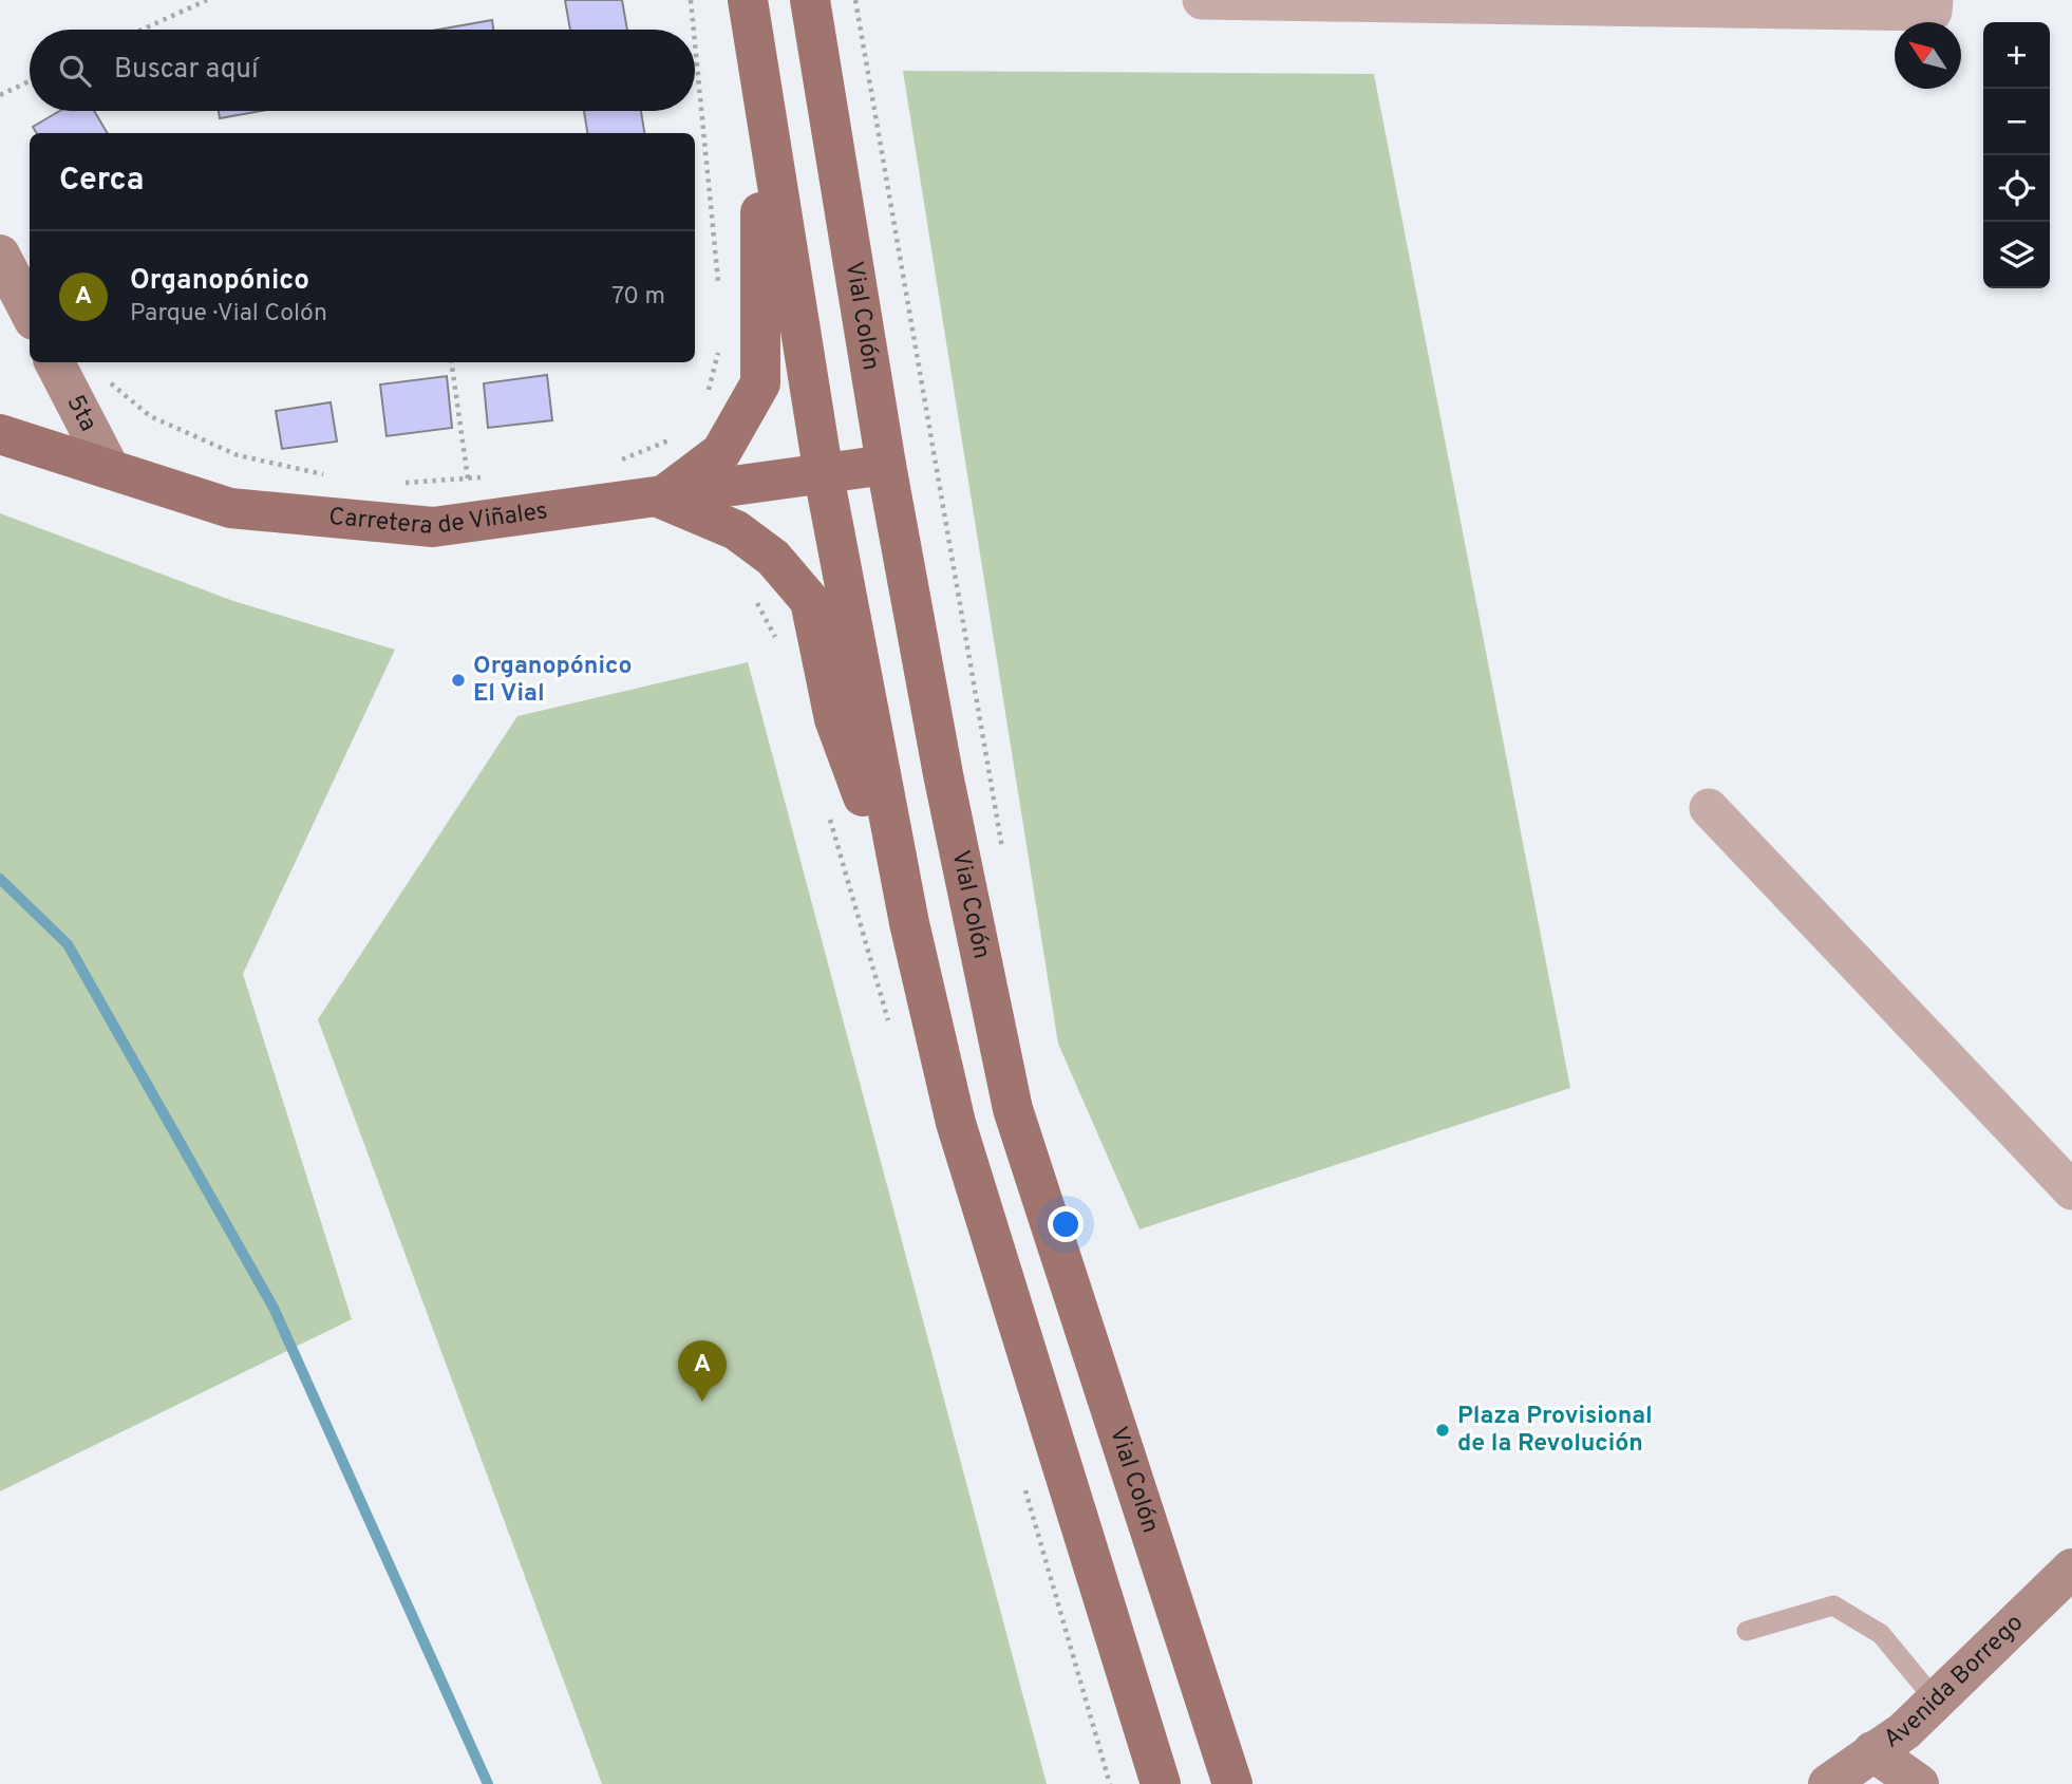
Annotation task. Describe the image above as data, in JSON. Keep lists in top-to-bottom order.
{
  "streets": {
    "main road": ["Vial Colón", "Carretera de Viñales"],
    "street": ["5ta", "Avenida Borrego"]
  },
  "crossings": [
    ["Vial Colón", "Carretera de Viñales"],
    ["5ta", "Carretera de Viñales"]
  ],
  "places": ["Organopónico El Vial", "Plaza Provisional de la Revolución"],
  "north": "top left",
  "page": {
    "map_buttons": ["+", "−"],
    "search": "Buscar aquí",
    "heading": "Cerca",
    "list": [
      {
        "mark": "A",
        "name": "Organopónico",
        "note": "Parque · Vial Colón",
        "value": "70 m"
      }
    ],
    "pins": "A"
  }
}
